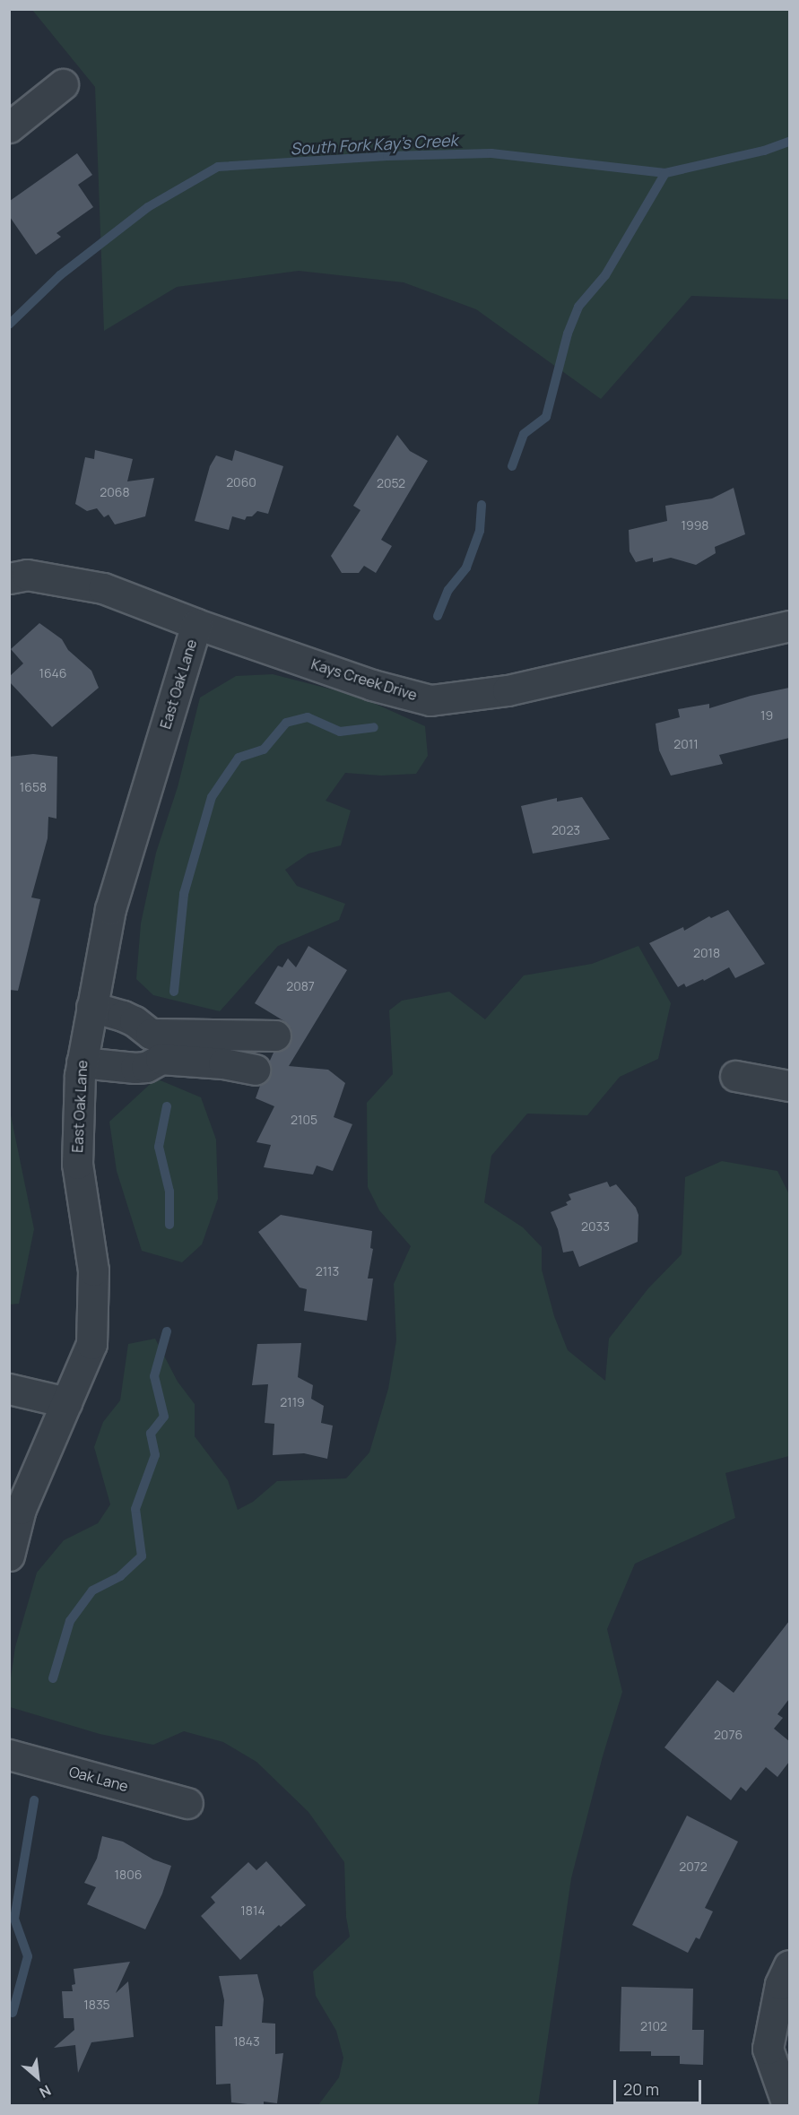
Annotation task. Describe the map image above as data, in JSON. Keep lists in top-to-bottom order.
{
  "streets": {
    "street": ["Kays Creek Drive", "East Oak Lane", "Oak Lane"]
  },
  "crossings": [
    ["Kays Creek Drive", "East Oak Lane"]
  ],
  "water": ["South Fork Kay's Creek"],
  "house_numbers": [
    "2060",
    "2052",
    "2068",
    "1998",
    "1646",
    "19",
    "2011",
    "1658",
    "2023",
    "2018",
    "2087",
    "2105",
    "2033",
    "2113",
    "2119",
    "2076",
    "2072",
    "1806",
    "1814",
    "1835",
    "2102",
    "1843"
  ],
  "scale_bar": "20 m",
  "north": "bottom right"
}
